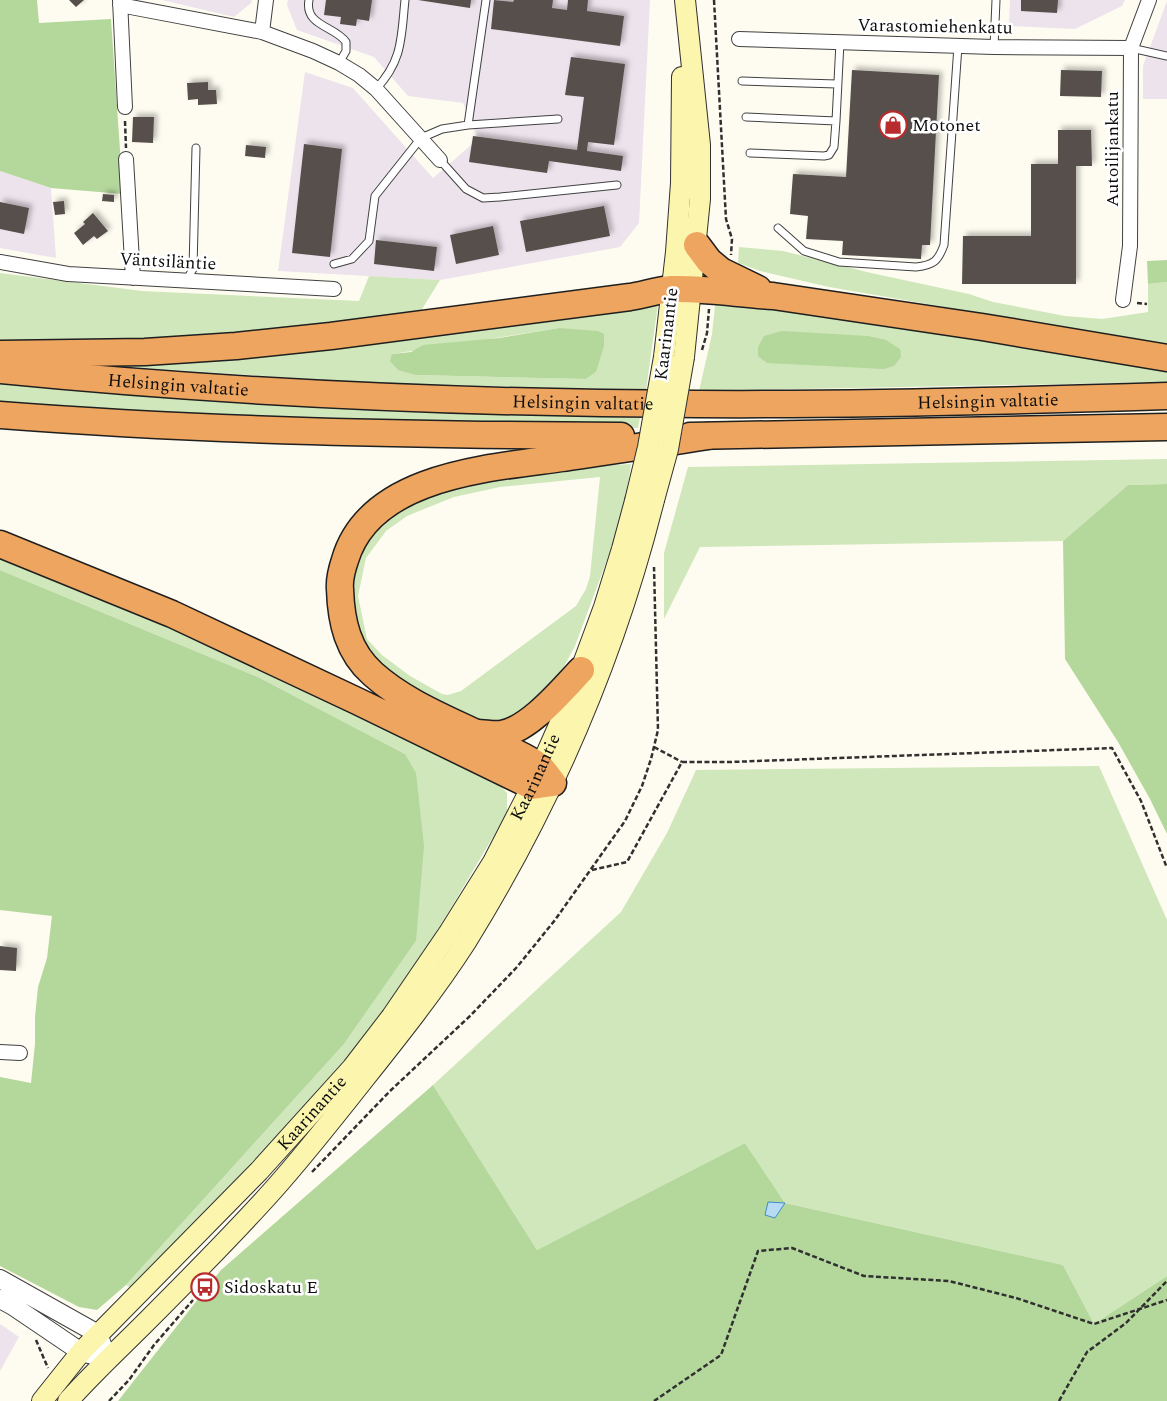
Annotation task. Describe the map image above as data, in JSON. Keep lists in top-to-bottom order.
{
  "streets": {
    "highway": ["Helsingin valtatie"],
    "main road": ["Kaarinantie"],
    "street": ["Varastomiehenkatu", "Autoilijankatu", "Väntsiläntie"]
  },
  "crossings": [
    ["Varastomiehenkatu", "Autoilijankatu"]
  ],
  "places": {
    "shop": ["Motonet"],
    "bus stop": ["Sidoskatu E"]
  }
}
